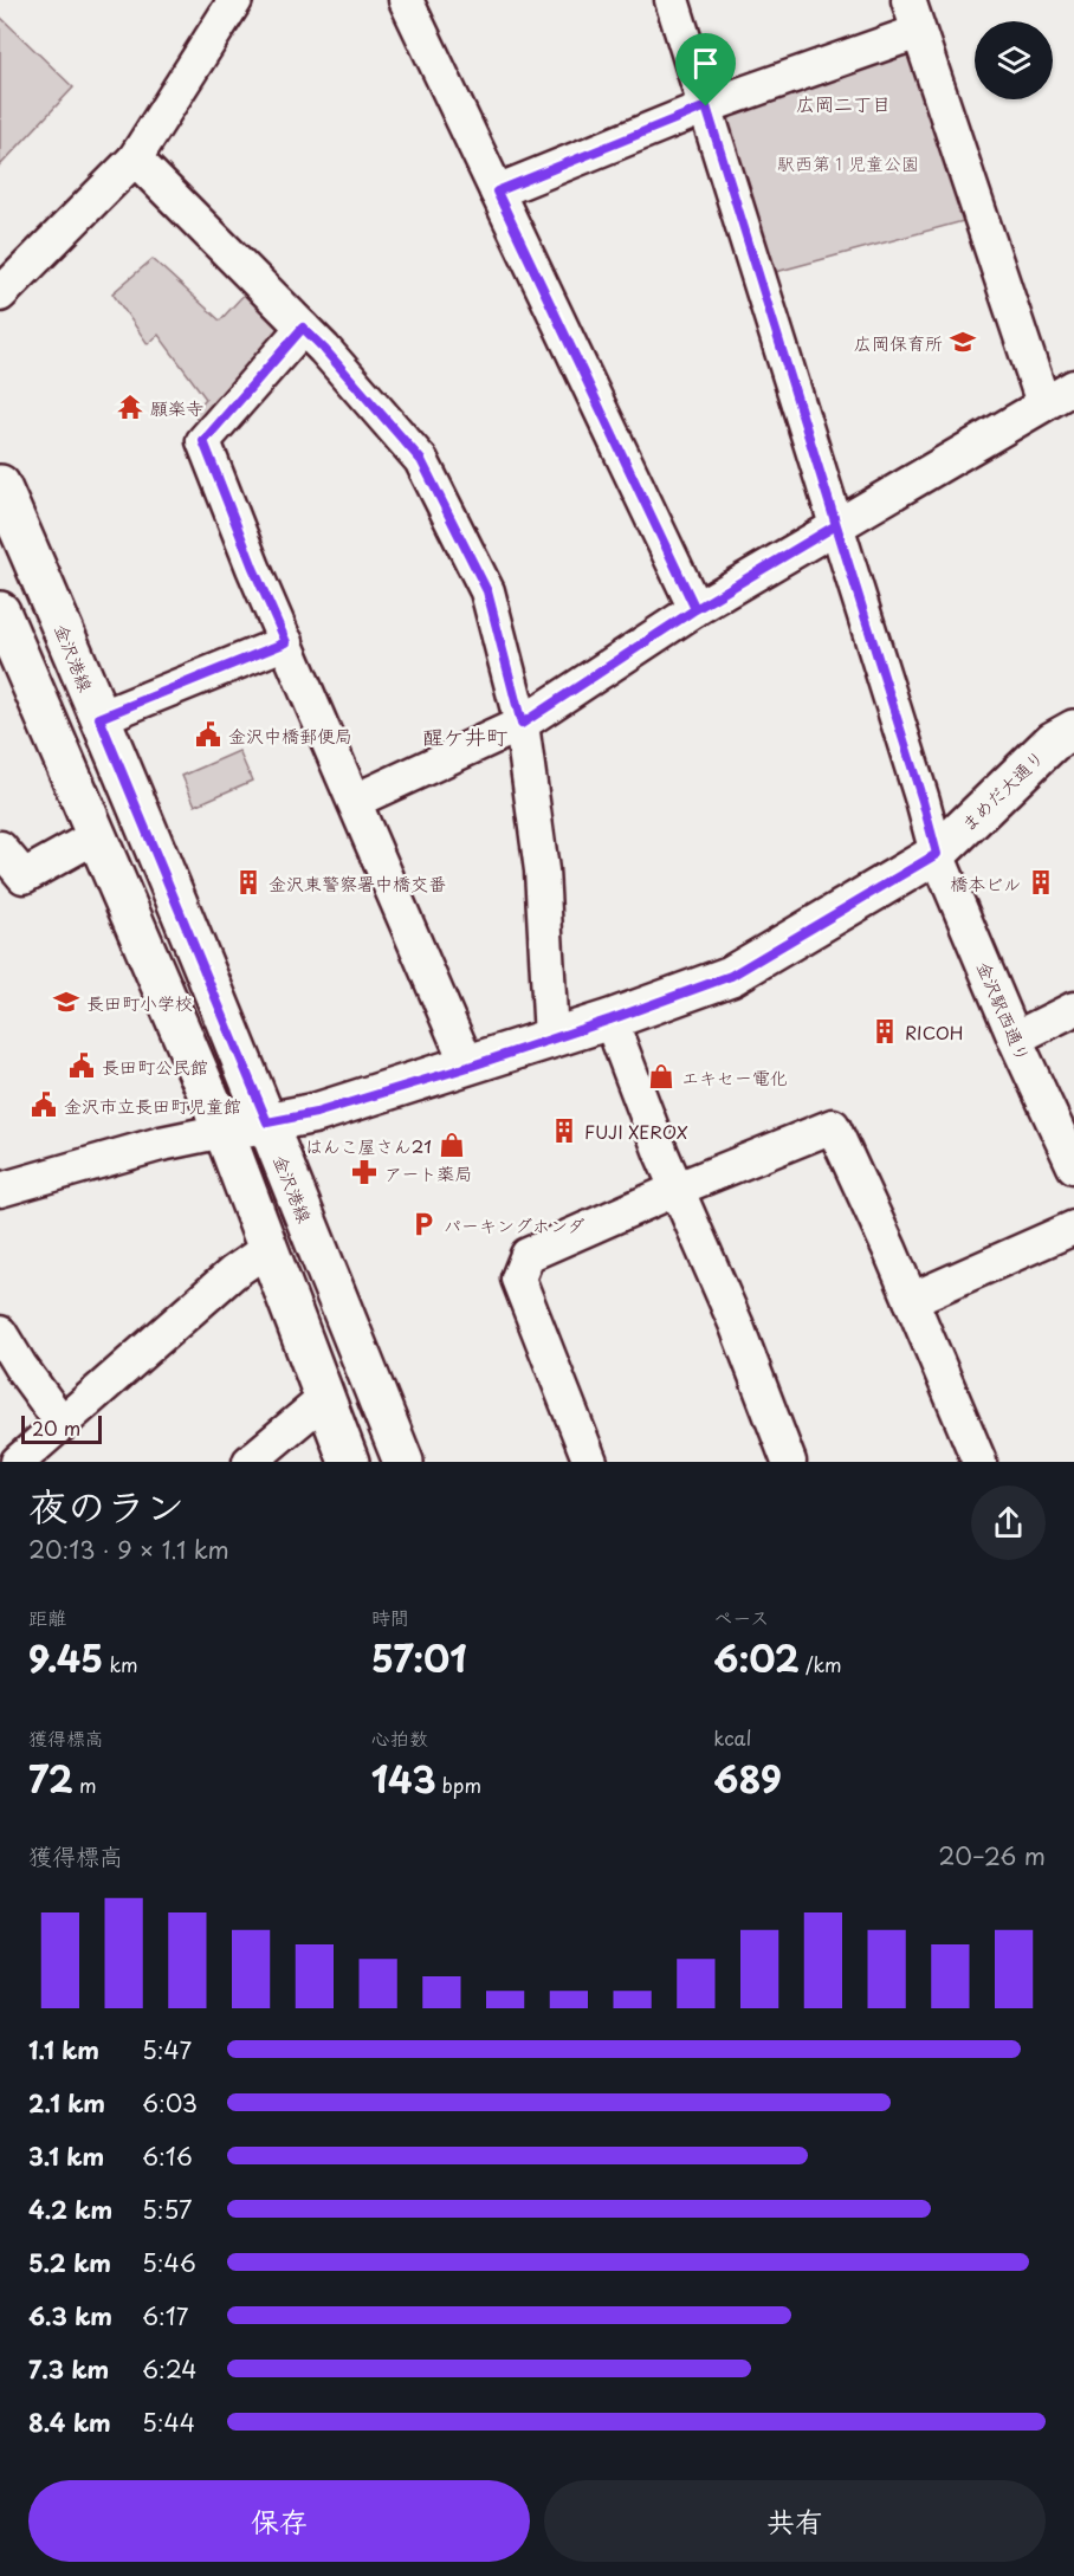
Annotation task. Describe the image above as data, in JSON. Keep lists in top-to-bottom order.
{
  "streets": {
    "main road": ["金沢港線", "まめだ大通り"],
    "street": ["金沢駅西通り"]
  },
  "crossings": [
    ["金沢港線", "まめだ大通り"],
    ["まめだ大通り", "金沢駅西通り"]
  ],
  "districts": ["広岡二丁目", "醒ケ井町"],
  "parks": ["駅西第１児童公園"],
  "places": {
    "school or university": ["広岡保育所", "長田町小学校"],
    "temple": ["願楽寺"],
    "public building": ["金沢中橋郵便局", "長田町公民館", "金沢市立長田町児童館"],
    "building": [
      "金沢東警察署中橋交番",
      "橋本ビル",
      "RICOH",
      "FUJI XEROX"
    ],
    "shop": ["エキセー電化", "はんこ屋さん21"],
    "pharmacy": ["アート薬局"],
    "parking": ["パーキングホンダ"]
  },
  "scale_bar": "20 m",
  "page": {
    "scale": "20 m",
    "heading": ["夜のラン", "20:13 · 9 × 1.1 km"],
    "stats": [
      ["距離", "9.45 km"],
      ["時間", "57:01"],
      ["ペース", "6:02 /km"],
      ["獲得標高", "72 m"],
      ["心拍数", "143 bpm"],
      ["kcal", "689"]
    ],
    "chart": ["獲得標高", "20–26 m"],
    "list": [
      {
        "name": "1.1 km",
        "note": "5:47"
      },
      {
        "name": "2.1 km",
        "note": "6:03"
      },
      {
        "name": "3.1 km",
        "note": "6:16"
      },
      {
        "name": "4.2 km",
        "note": "5:57"
      },
      {
        "name": "5.2 km",
        "note": "5:46"
      },
      {
        "name": "6.3 km",
        "note": "6:17"
      },
      {
        "name": "7.3 km",
        "note": "6:24"
      },
      {
        "name": "8.4 km",
        "note": "5:44"
      }
    ],
    "buttons": ["保存", "共有"]
  }
}
